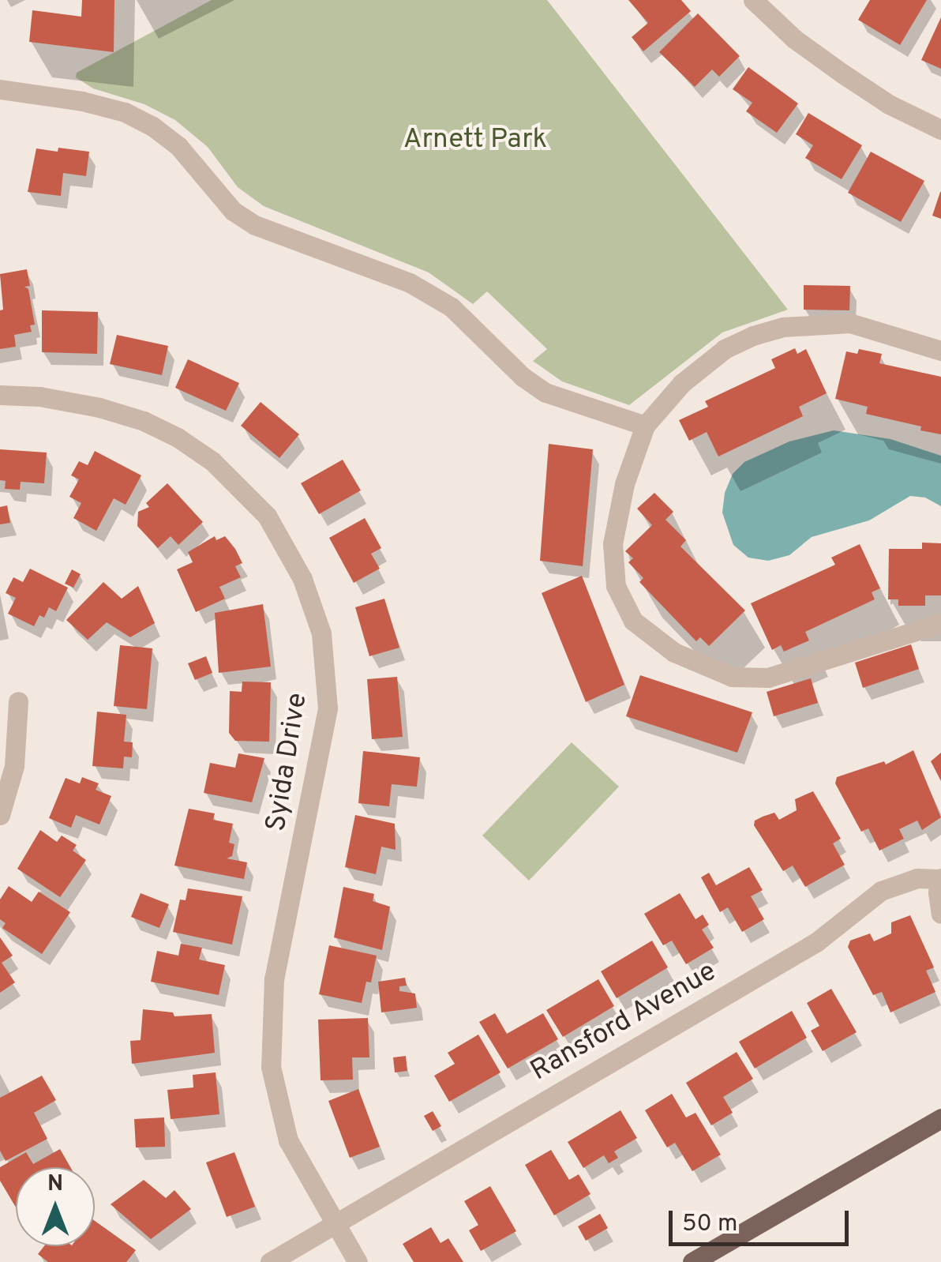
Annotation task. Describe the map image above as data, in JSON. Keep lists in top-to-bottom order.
{
  "streets": {
    "street": ["Syida Drive", "Ransford Avenue"]
  },
  "crossings": [
    ["Syida Drive", "Ransford Avenue"]
  ],
  "parks": ["Arnett Park"],
  "scale_bar": "50 m",
  "north": "top"
}
